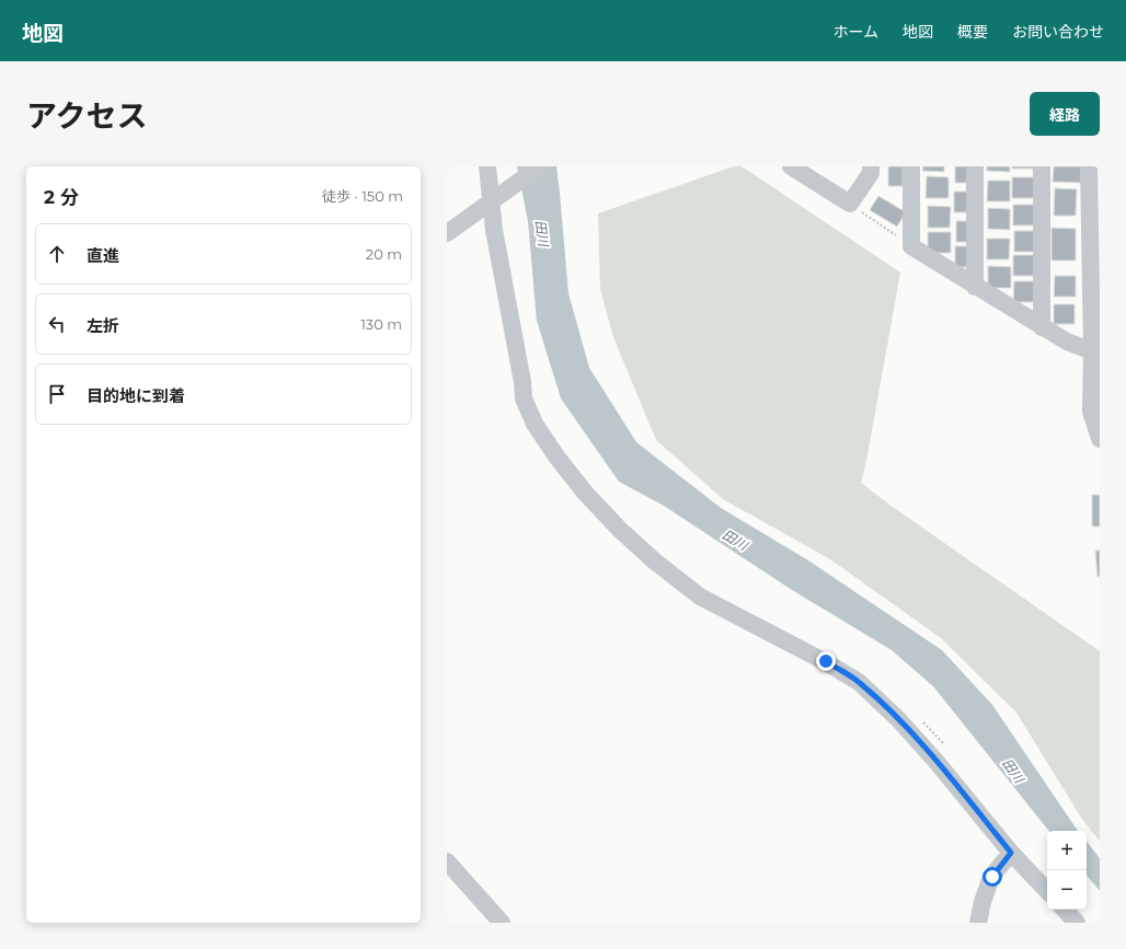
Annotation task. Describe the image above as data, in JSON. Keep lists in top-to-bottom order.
{
  "water": ["田川"],
  "page": {
    "header": "地図",
    "nav": [
      "ホーム",
      "地図",
      "概要",
      "お問い合わせ"
    ],
    "title": "アクセス",
    "buttons": "経路",
    "heading": ["2 分", "徒歩 · 150 m"],
    "list": [
      ["直進", "20 m"],
      ["左折", "130 m"],
      "目的地に到着"
    ],
    "map_buttons": ["+", "−"]
  }
}
